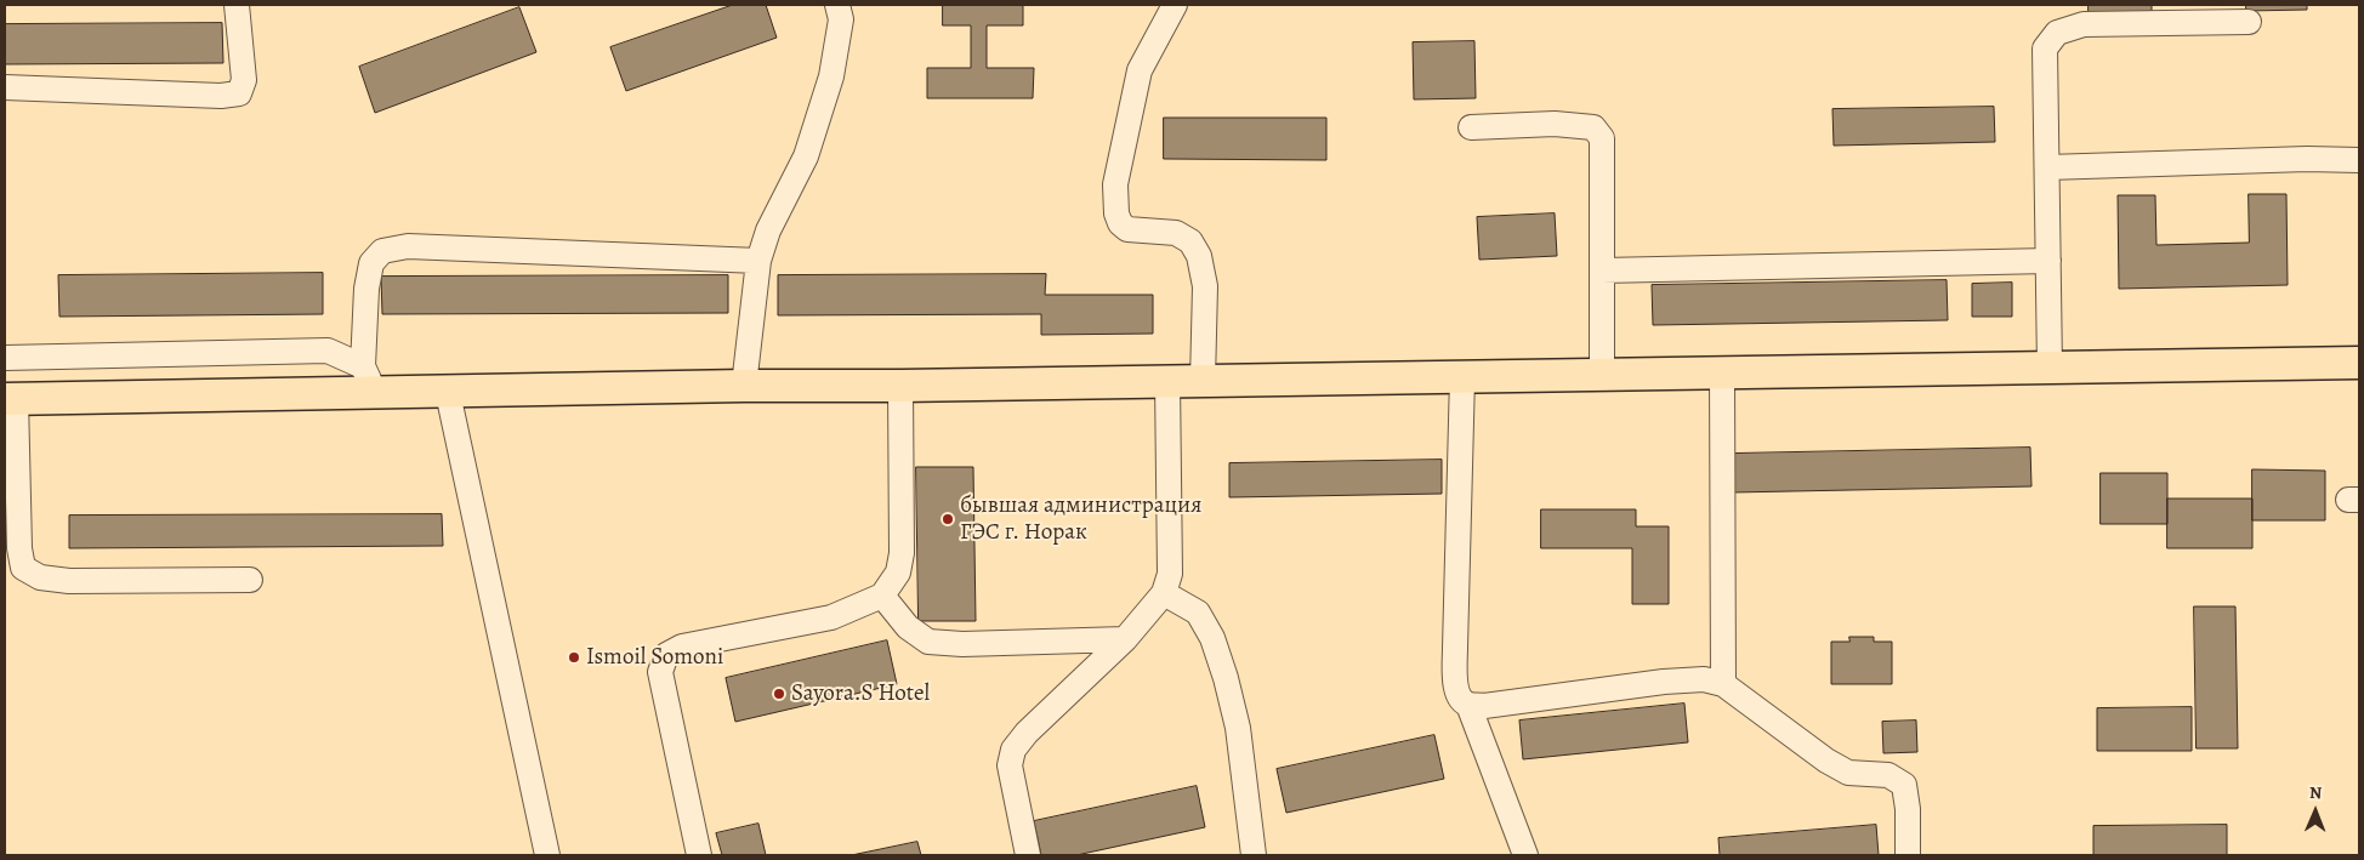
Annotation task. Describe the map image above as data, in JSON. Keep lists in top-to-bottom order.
{
  "places": ["бывшая администрация ГЭС г. Норак", "Ismoil Somoni", "Sayora.S Hotel"],
  "north": "top"
}
